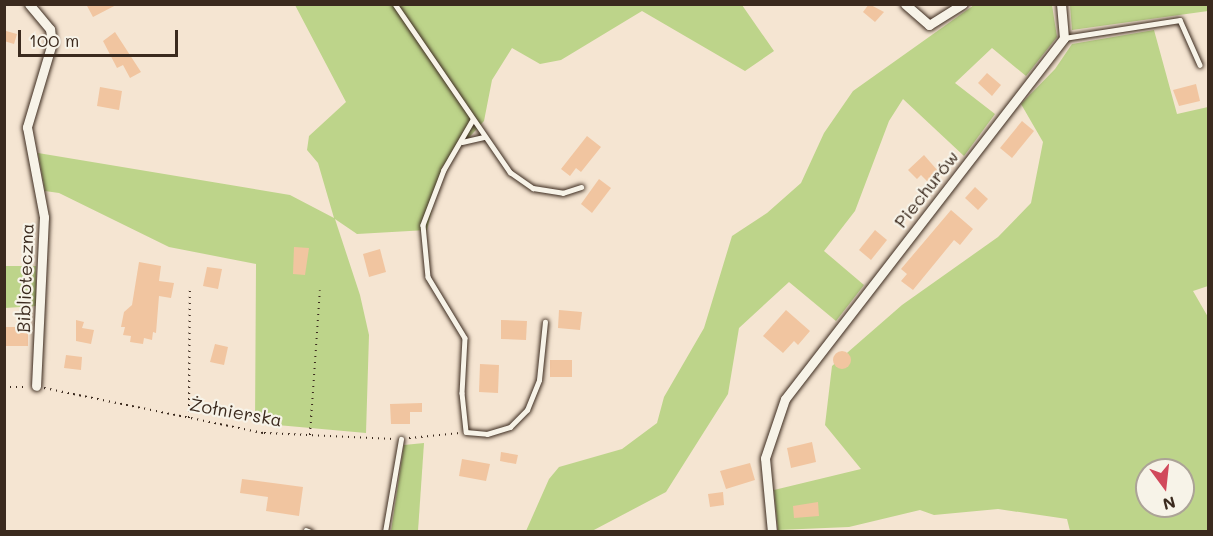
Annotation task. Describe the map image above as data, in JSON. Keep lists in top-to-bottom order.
{
  "streets": {
    "street": ["Piechurów", "Biblioteczna"],
    "path": ["Żołnierska"]
  },
  "crossings": [
    ["Biblioteczna", "Żołnierska"]
  ],
  "scale_bar": "100 m",
  "north": "bottom"
}
